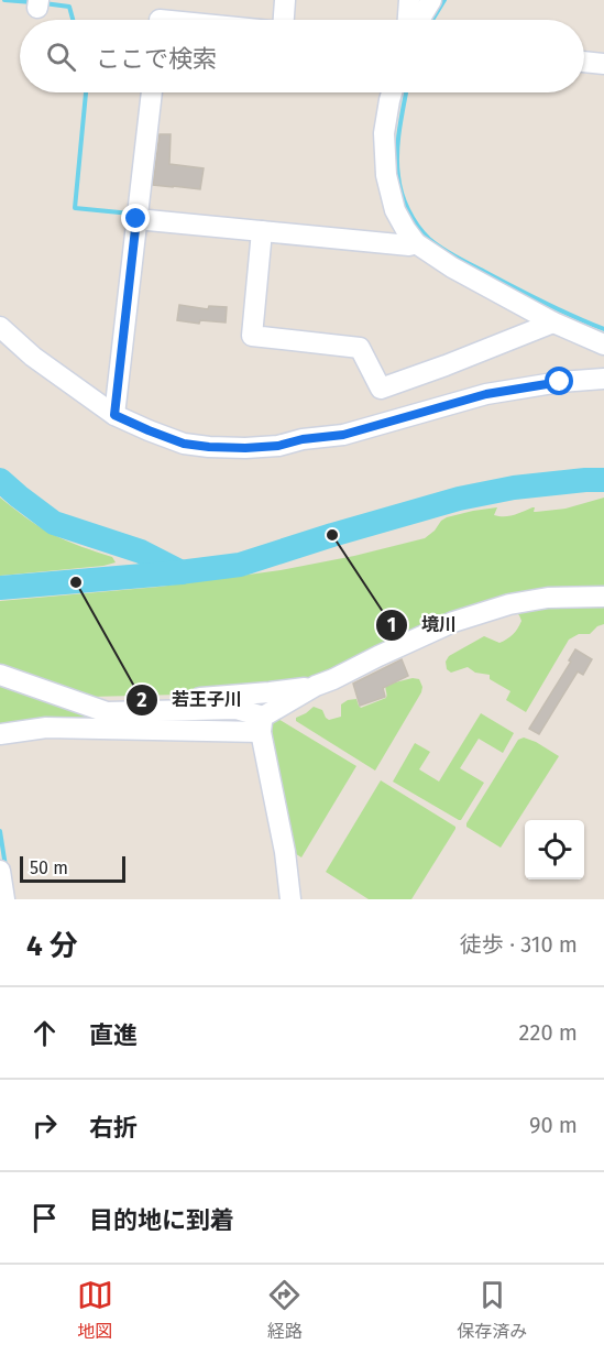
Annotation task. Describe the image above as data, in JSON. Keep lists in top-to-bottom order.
{
  "places": ["境川", "若王子川"],
  "scale_bar": "50 m",
  "page": {
    "search": "ここで検索",
    "scale": "50 m",
    "heading": ["4 分", "徒歩 · 310 m"],
    "list": [
      ["直進", "220 m"],
      ["右折", "90 m"],
      "目的地に到着"
    ],
    "nav": ["地図", "経路", "保存済み"]
  }
}
